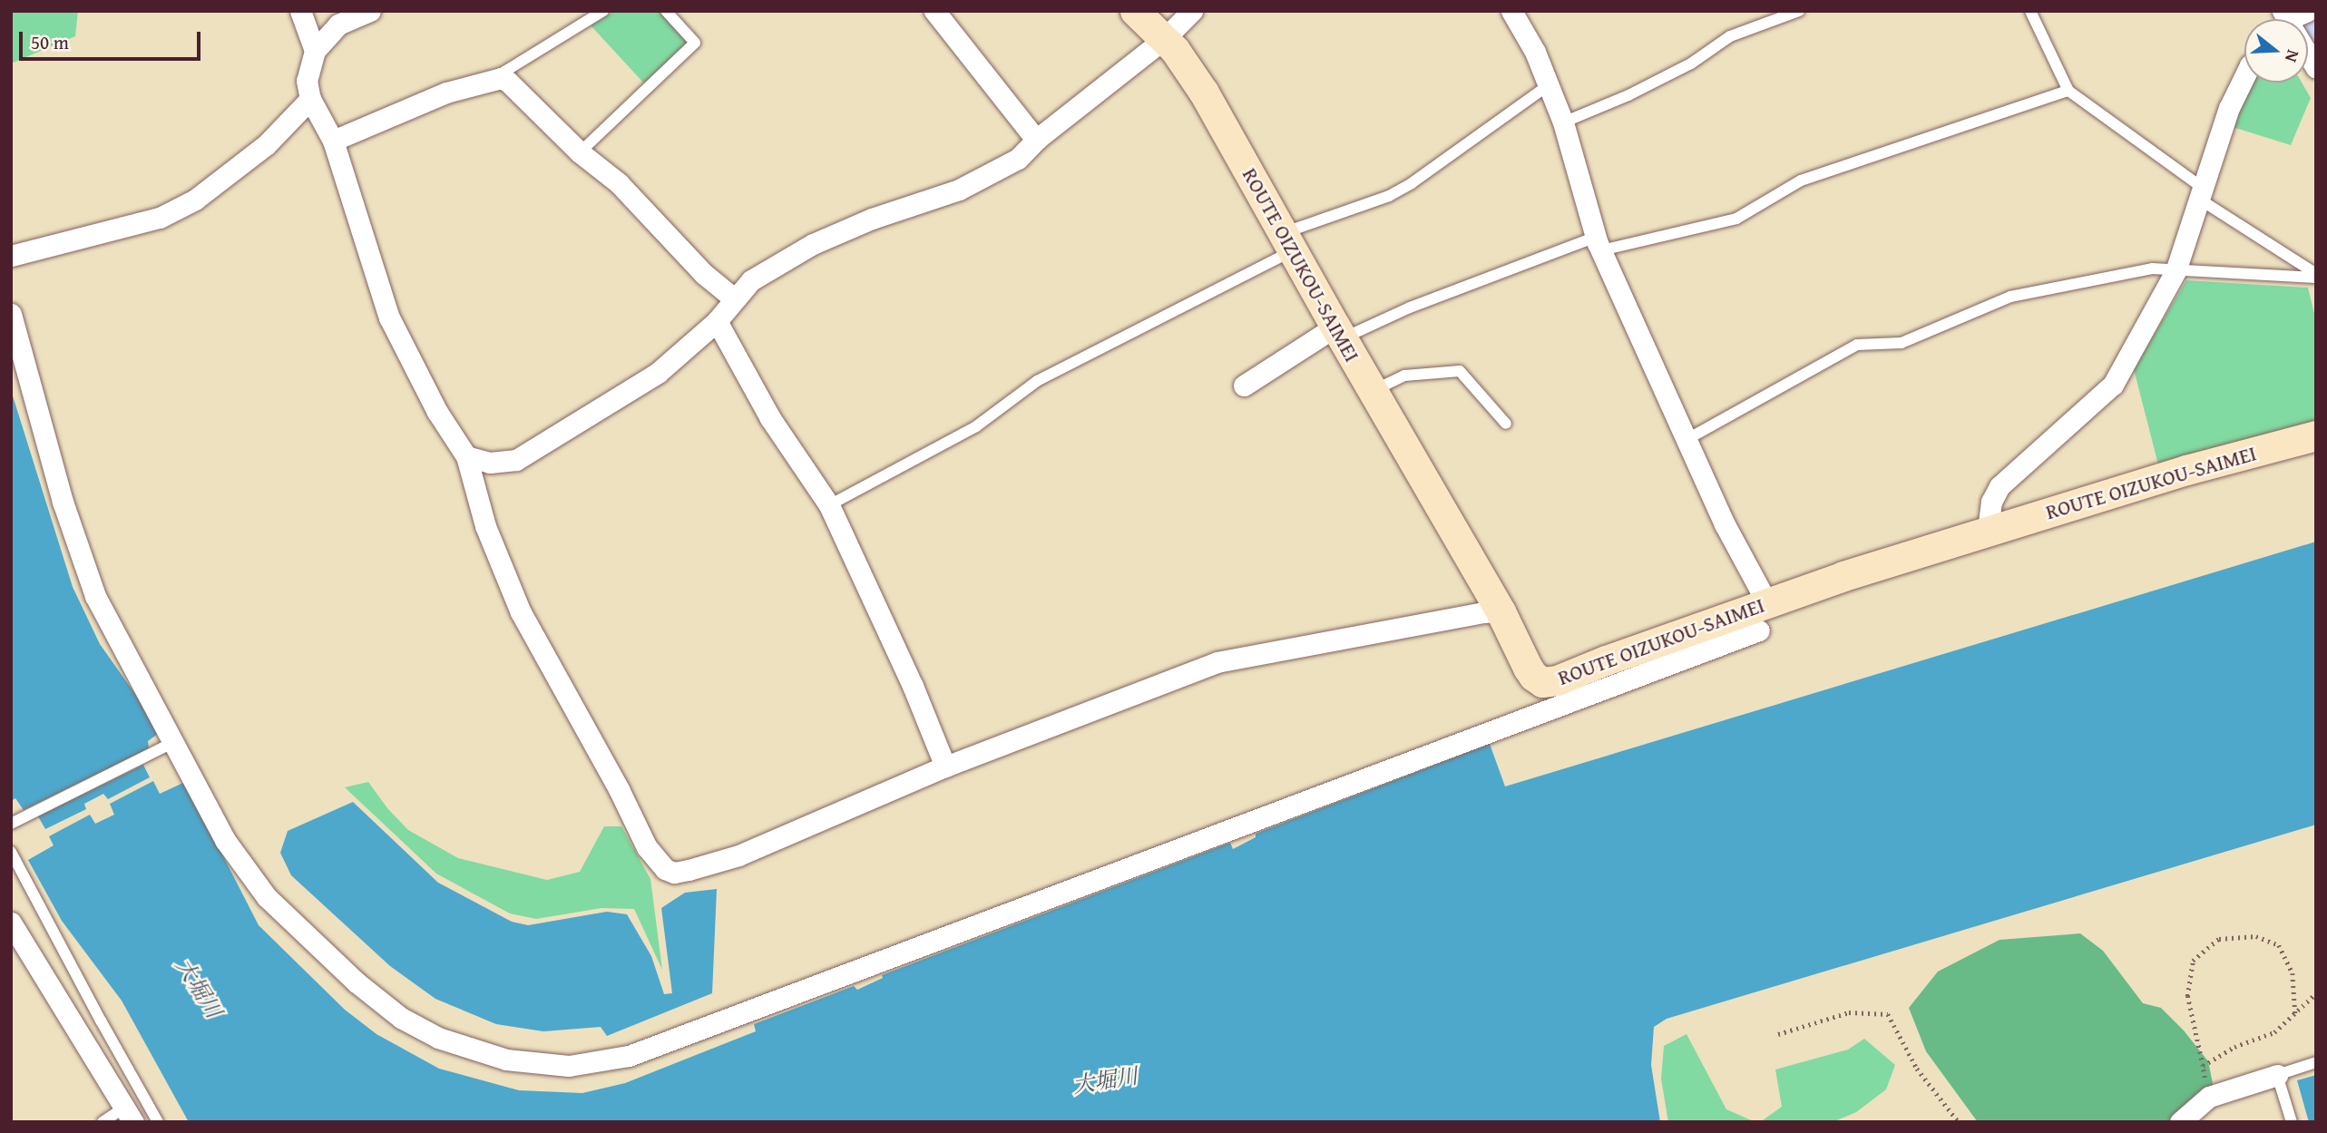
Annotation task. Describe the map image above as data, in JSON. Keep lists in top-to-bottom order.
{
  "streets": {
    "main road": ["ROUTE OIZUKOU-SAIMEI"]
  },
  "water": ["大堀川"],
  "scale_bar": "50 m",
  "north": "right"
}
